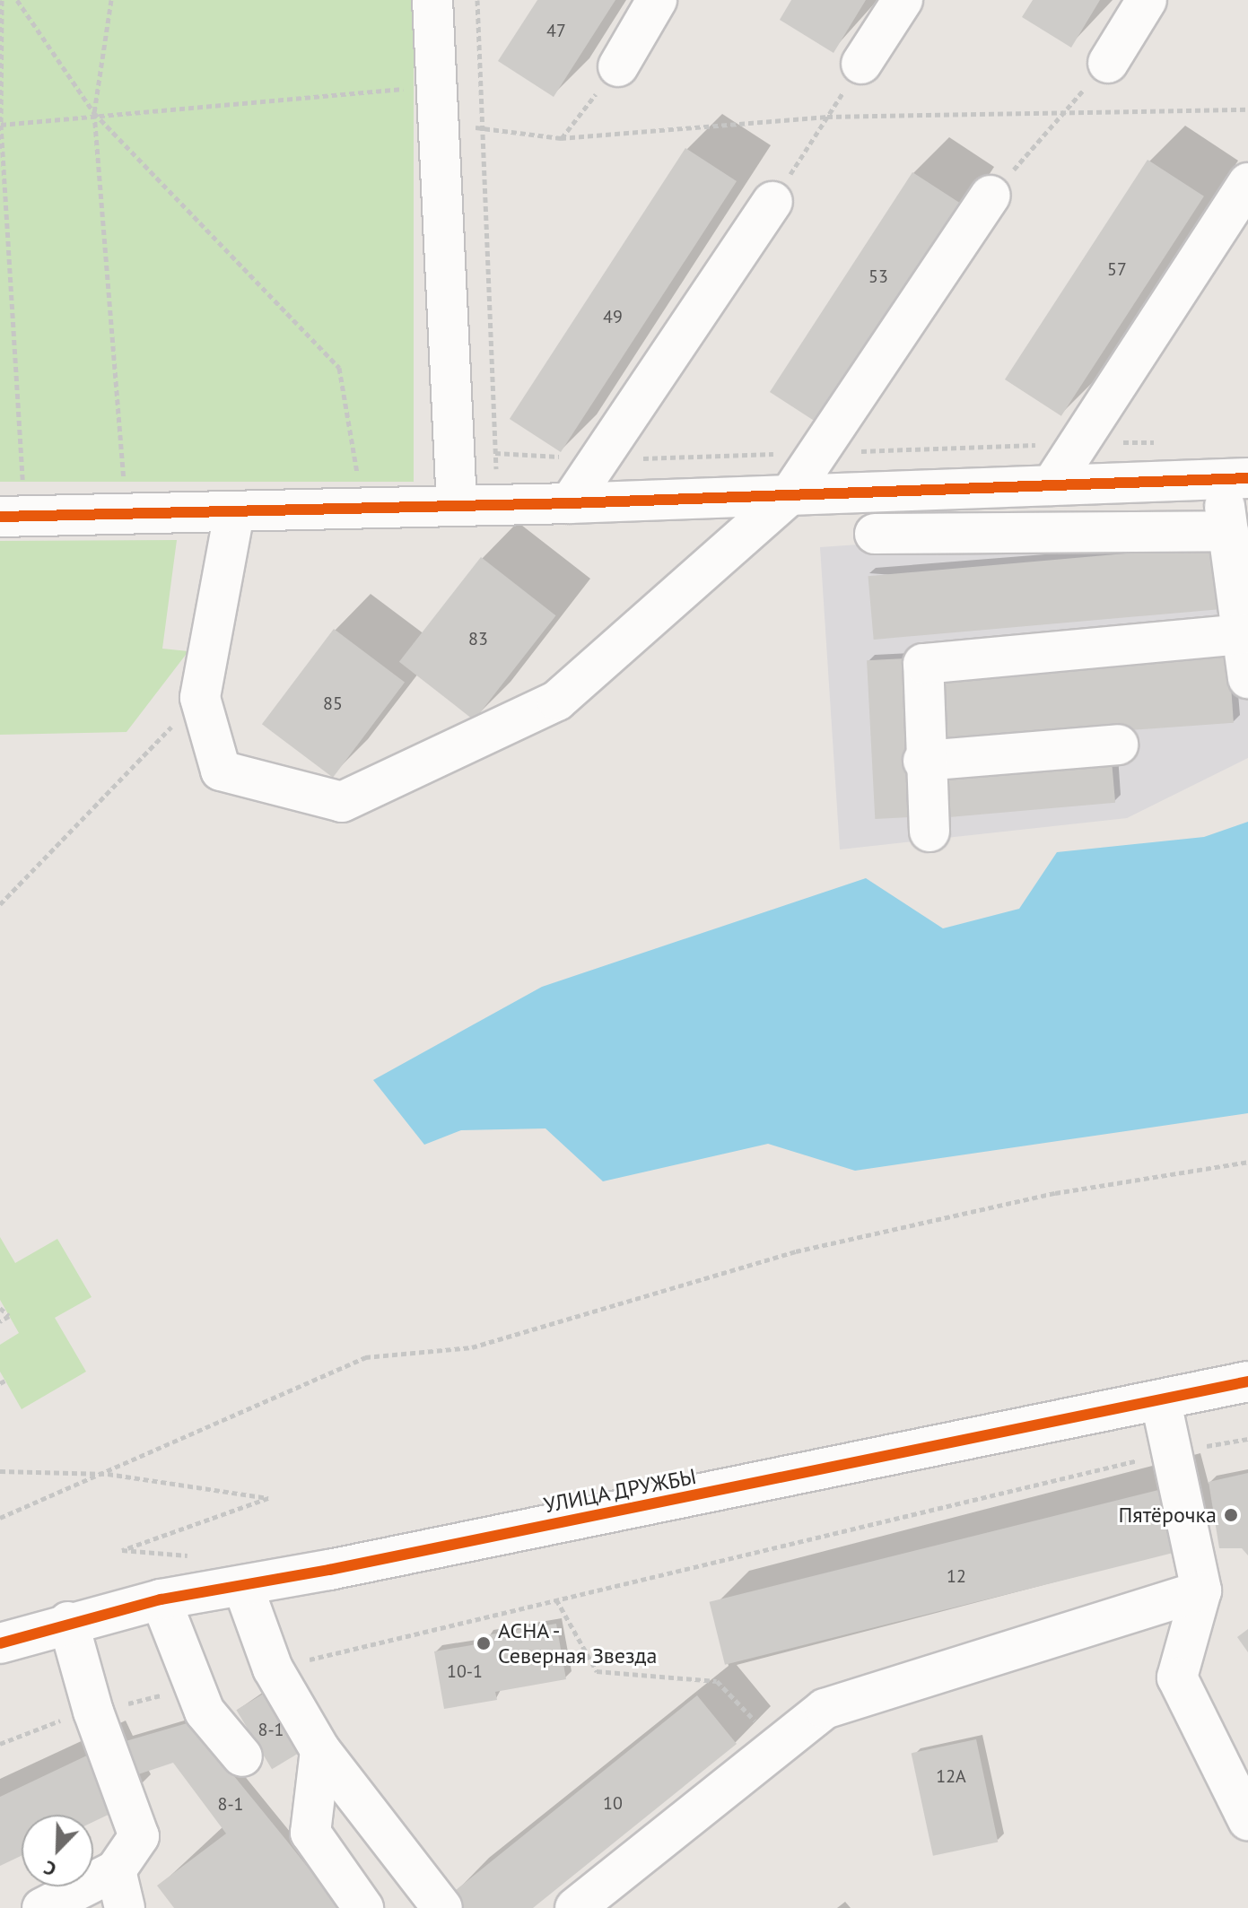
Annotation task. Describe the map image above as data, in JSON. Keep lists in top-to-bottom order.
{
  "streets": {
    "street": ["УЛИЦА ДРУЖБЫ"]
  },
  "places": ["Пятёрочка", "АСНА - Северная Звезда"],
  "house_numbers": [
    "47",
    "57",
    "53",
    "49",
    "83",
    "85",
    "12",
    "10-1",
    "8-1",
    "12А",
    "10",
    "8-1"
  ],
  "north": "bottom left"
}
